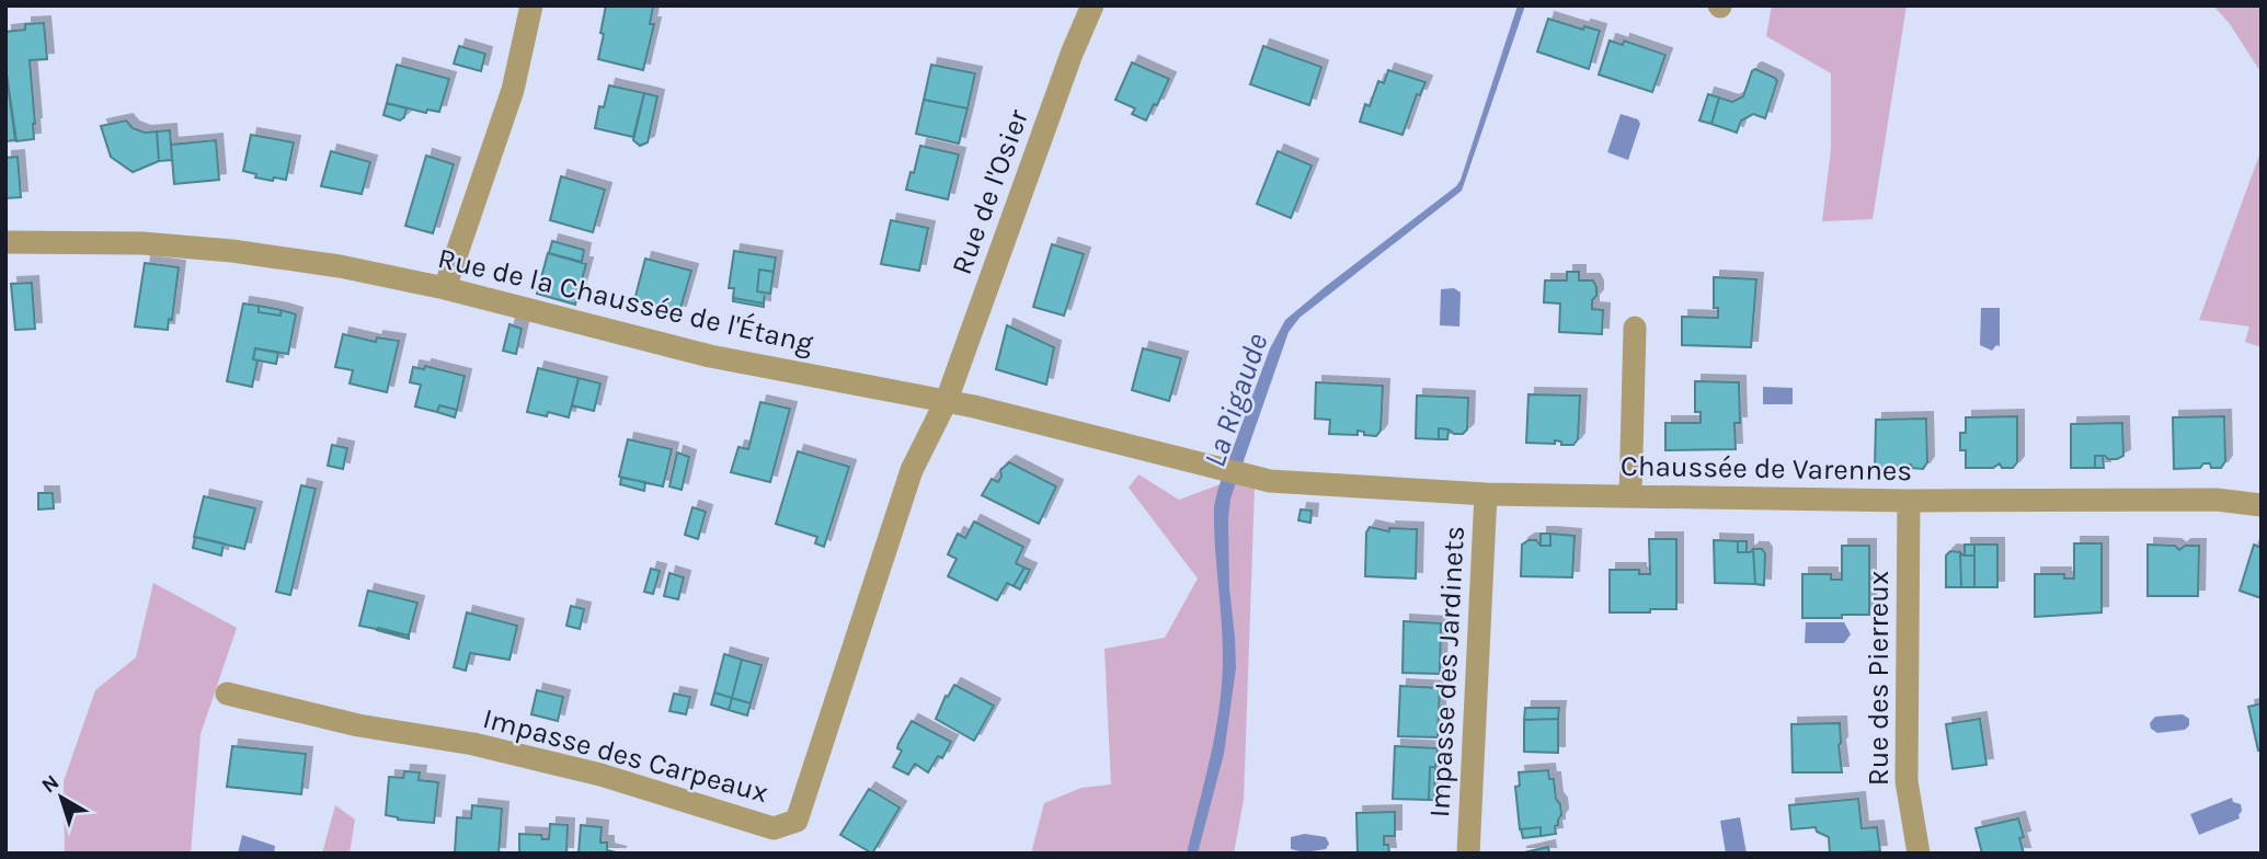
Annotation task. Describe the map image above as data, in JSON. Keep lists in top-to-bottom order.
{
  "streets": {
    "street": [
      "Rue de l'Osier",
      "Rue de la Chaussée de l'Étang",
      "Chaussée de Varennes",
      "Impasse des Jardinets",
      "Rue des Pierreux",
      "Impasse des Carpeaux"
    ]
  },
  "crossings": [
    ["Rue de l'Osier", "Rue de la Chaussée de l'Étang"],
    ["Rue de l'Osier", "Impasse des Carpeaux"],
    ["Rue de la Chaussée de l'Étang", "Chaussée de Varennes"],
    ["Rue de la Chaussée de l'Étang", "Impasse des Carpeaux"],
    ["Chaussée de Varennes", "Impasse des Jardinets"],
    ["Chaussée de Varennes", "Rue des Pierreux"]
  ],
  "water": ["La Rigaude"],
  "north": "top left"
}
